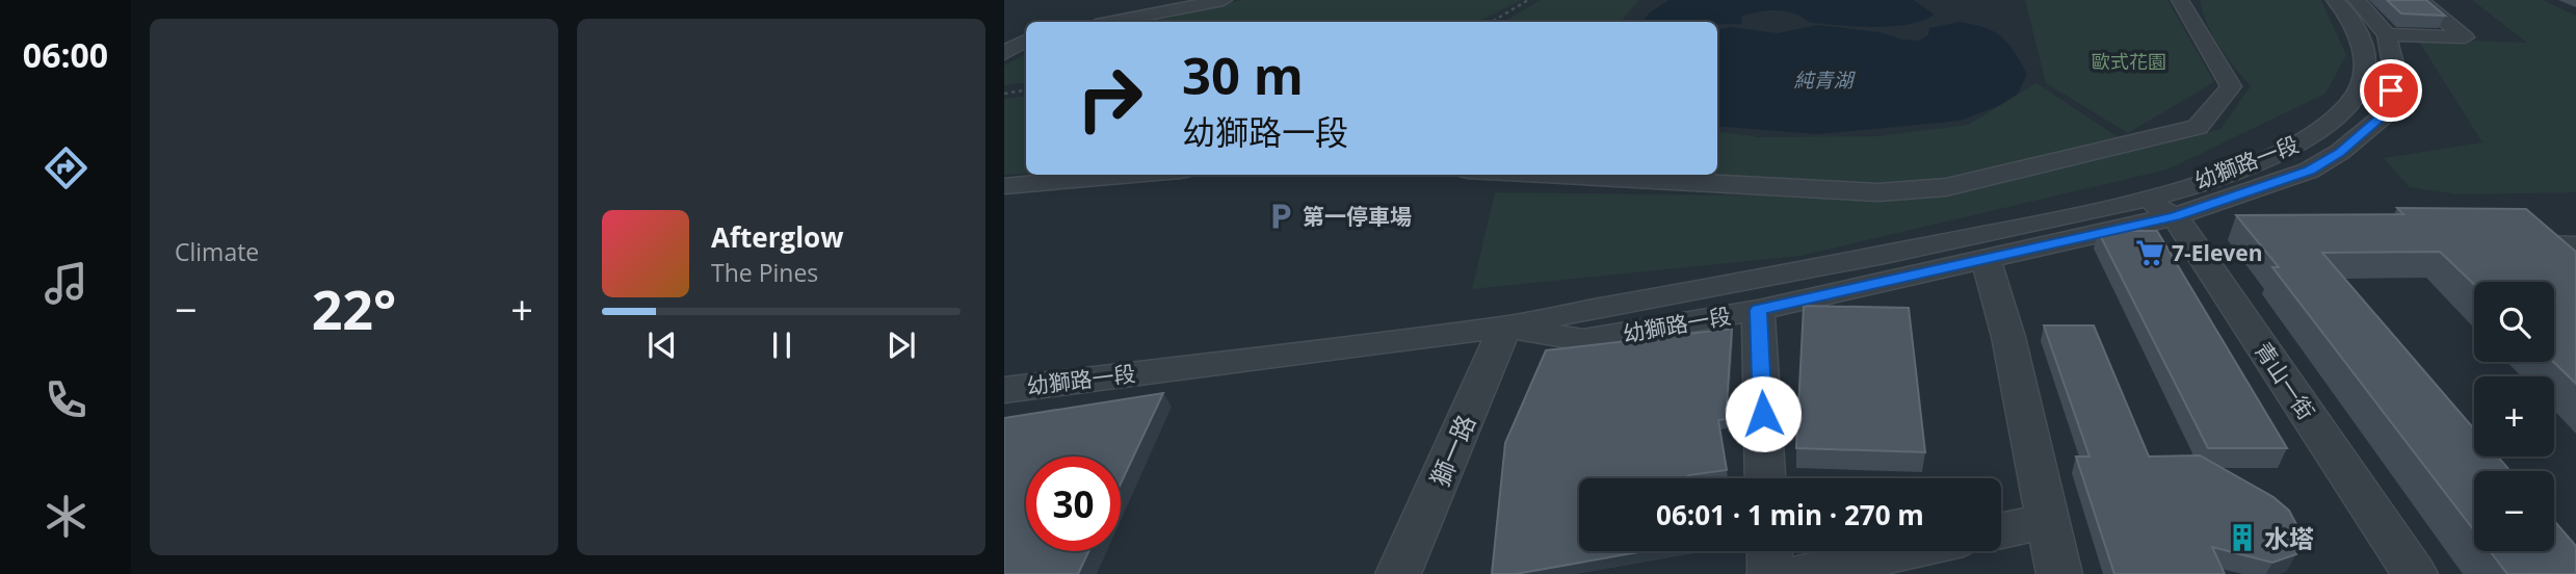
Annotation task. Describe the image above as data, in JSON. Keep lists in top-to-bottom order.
{
  "streets": {
    "street": ["幼獅路一段", "青山一街", "獅一路"]
  },
  "crossings": [
    ["幼獅路一段", "青山一街"],
    ["幼獅路一段", "獅一路"]
  ],
  "water": ["純青湖"],
  "parks": ["歐式花園"],
  "places": {
    "parking": ["第一停車場"],
    "supermarket": ["7-Eleven"],
    "building": ["水塔"]
  },
  "page": {
    "tabs": "06:00",
    "tile": "Climate",
    "turn": ["30 m", "幼獅路一段"],
    "song": ["Afterglow", "The Pines"],
    "heat": ["−", "22°", "+"],
    "map_buttons": ["+", "−"],
    "limit": "30",
    "trip": "06:01 · 1 min · 270 m"
  }
}
